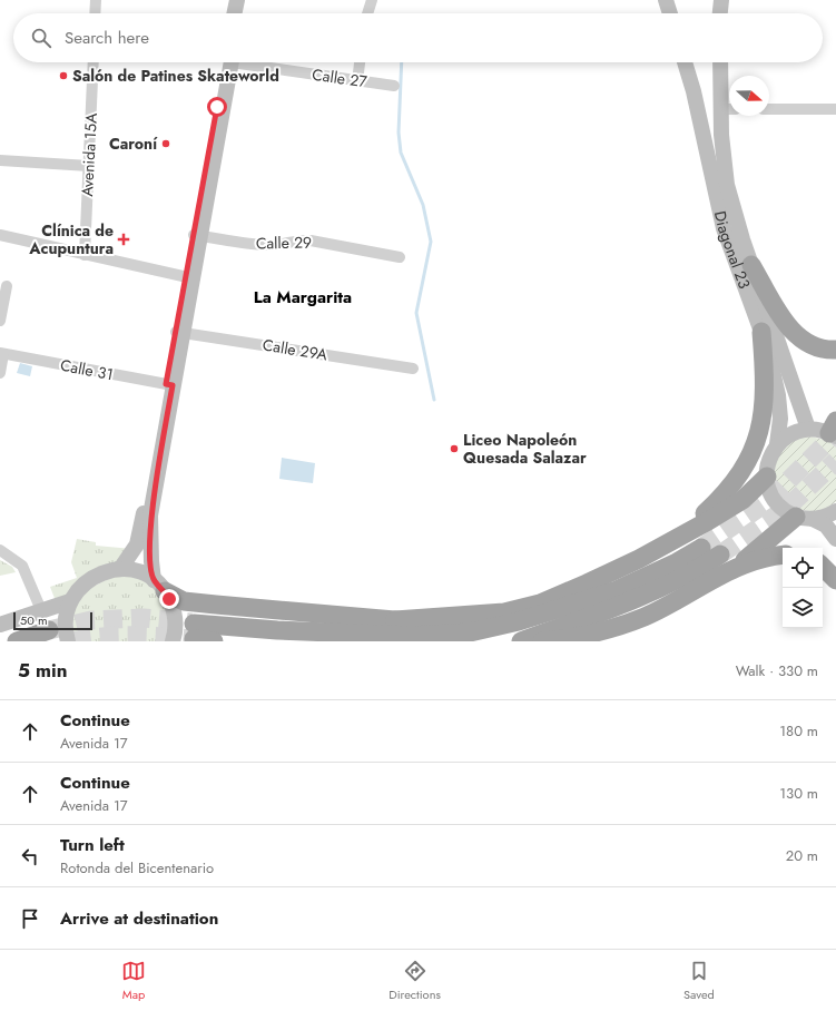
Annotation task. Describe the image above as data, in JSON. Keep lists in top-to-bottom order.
{
  "streets": {
    "main road": ["Diagonal 23"],
    "street": [
      "Calle 27",
      "Avenida 15A",
      "Calle 29",
      "Calle 29A",
      "Calle 31"
    ]
  },
  "districts": ["La Margarita"],
  "places": {
    "other": ["Salón de Patines Skateworld", "Caroní", "Liceo Napoleón Quesada Salazar"],
    "health": ["Clínica de Acupuntura"]
  },
  "scale_bar": "50 m",
  "north": "right",
  "page": {
    "search": "Search here",
    "scale": "50 m",
    "heading": ["5 min", "Walk · 330 m"],
    "list": [
      ["Continue", "Avenida 17", "180 m"],
      ["Continue", "Avenida 17", "130 m"],
      ["Turn left", "Rotonda del Bicentenario", "20 m"],
      "Arrive at destination"
    ],
    "nav": ["Map", "Directions", "Saved"]
  }
}
